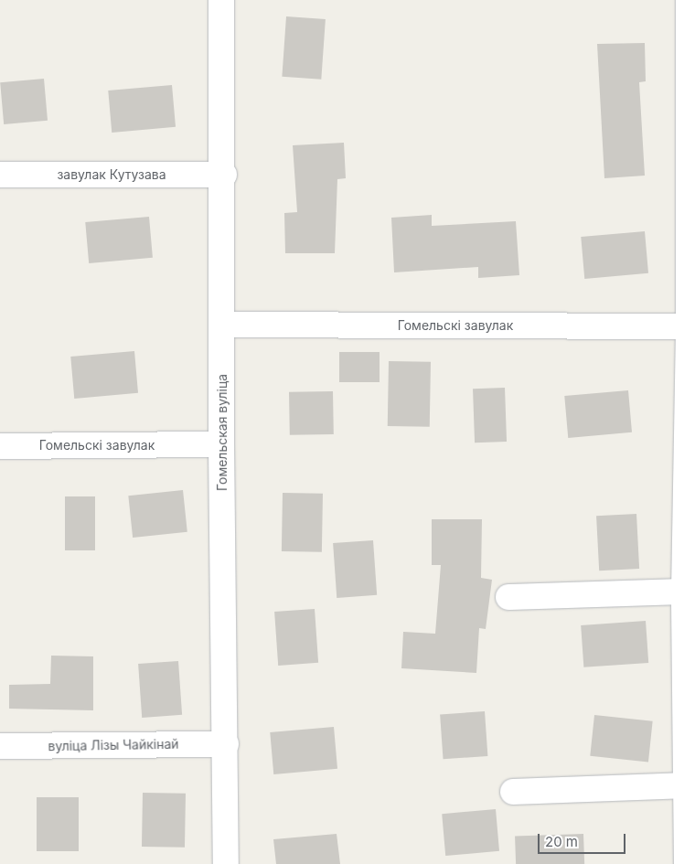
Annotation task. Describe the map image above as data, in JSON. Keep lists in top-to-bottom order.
{
  "streets": {
    "street": [
      "завулак Кутузава",
      "Гомельскі завулак",
      "Гомельская вуліца",
      "вуліца Лізы Чайкінай"
    ]
  },
  "crossings": [
    ["завулак Кутузава", "Гомельская вуліца"],
    ["Гомельскі завулак", "Гомельская вуліца"],
    ["Гомельская вуліца", "вуліца Лізы Чайкінай"]
  ],
  "scale_bar": "20 m"
}
